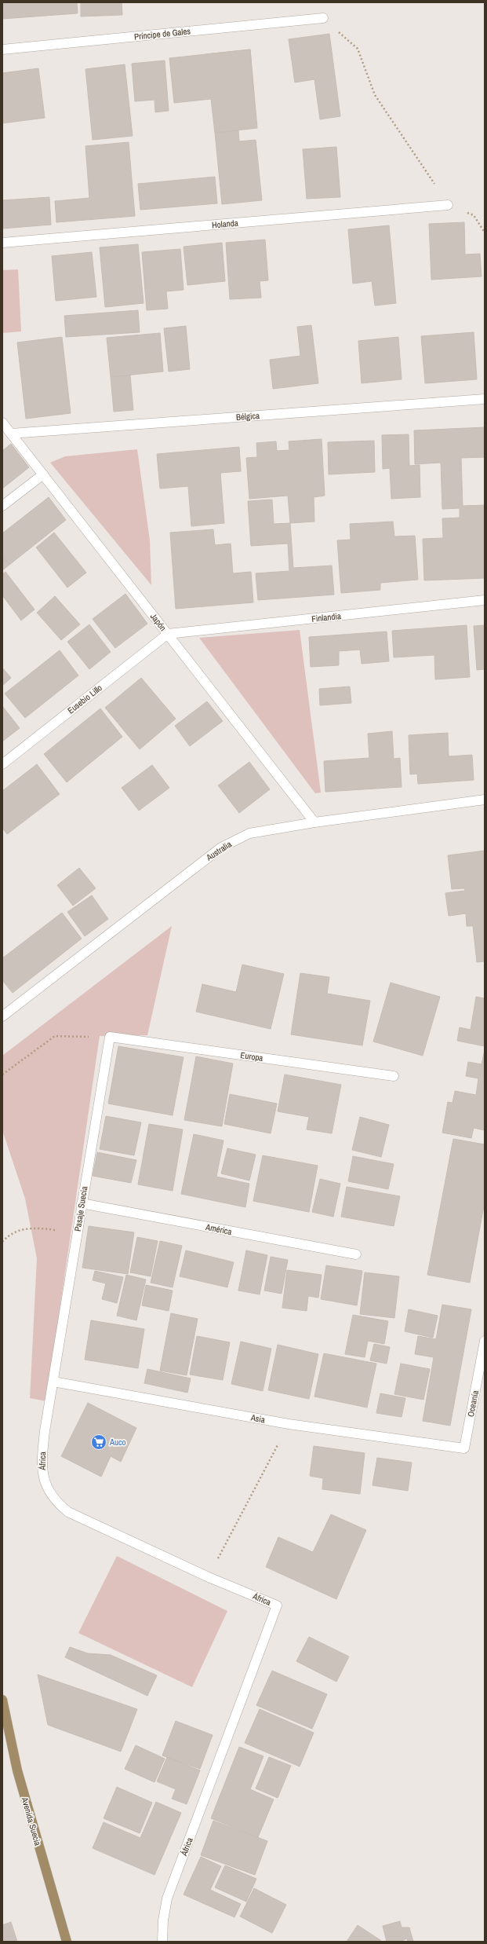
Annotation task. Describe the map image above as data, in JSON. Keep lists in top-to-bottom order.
{
  "streets": {
    "main road": ["Avenida Suecia"],
    "street": [
      "Príncipe de Gales",
      "Holanda",
      "Bélgica",
      "Finlandia",
      "Japón",
      "Eusebio Lillo",
      "Australia",
      "Europa",
      "Pasaje Suecia",
      "América",
      "Oceanía",
      "Asia",
      "África"
    ]
  },
  "crossings": [
    ["Bélgica", "Japón"],
    ["Finlandia", "Japón"],
    ["Finlandia", "Eusebio Lillo"],
    ["Japón", "Eusebio Lillo"],
    ["Japón", "Australia"],
    ["Europa", "Pasaje Suecia"],
    ["Pasaje Suecia", "América"],
    ["Pasaje Suecia", "Asia"],
    ["Pasaje Suecia", "África"],
    ["Oceanía", "Asia"],
    ["Asia", "África"]
  ],
  "places": {
    "supermarket": ["Auco"]
  }
}
